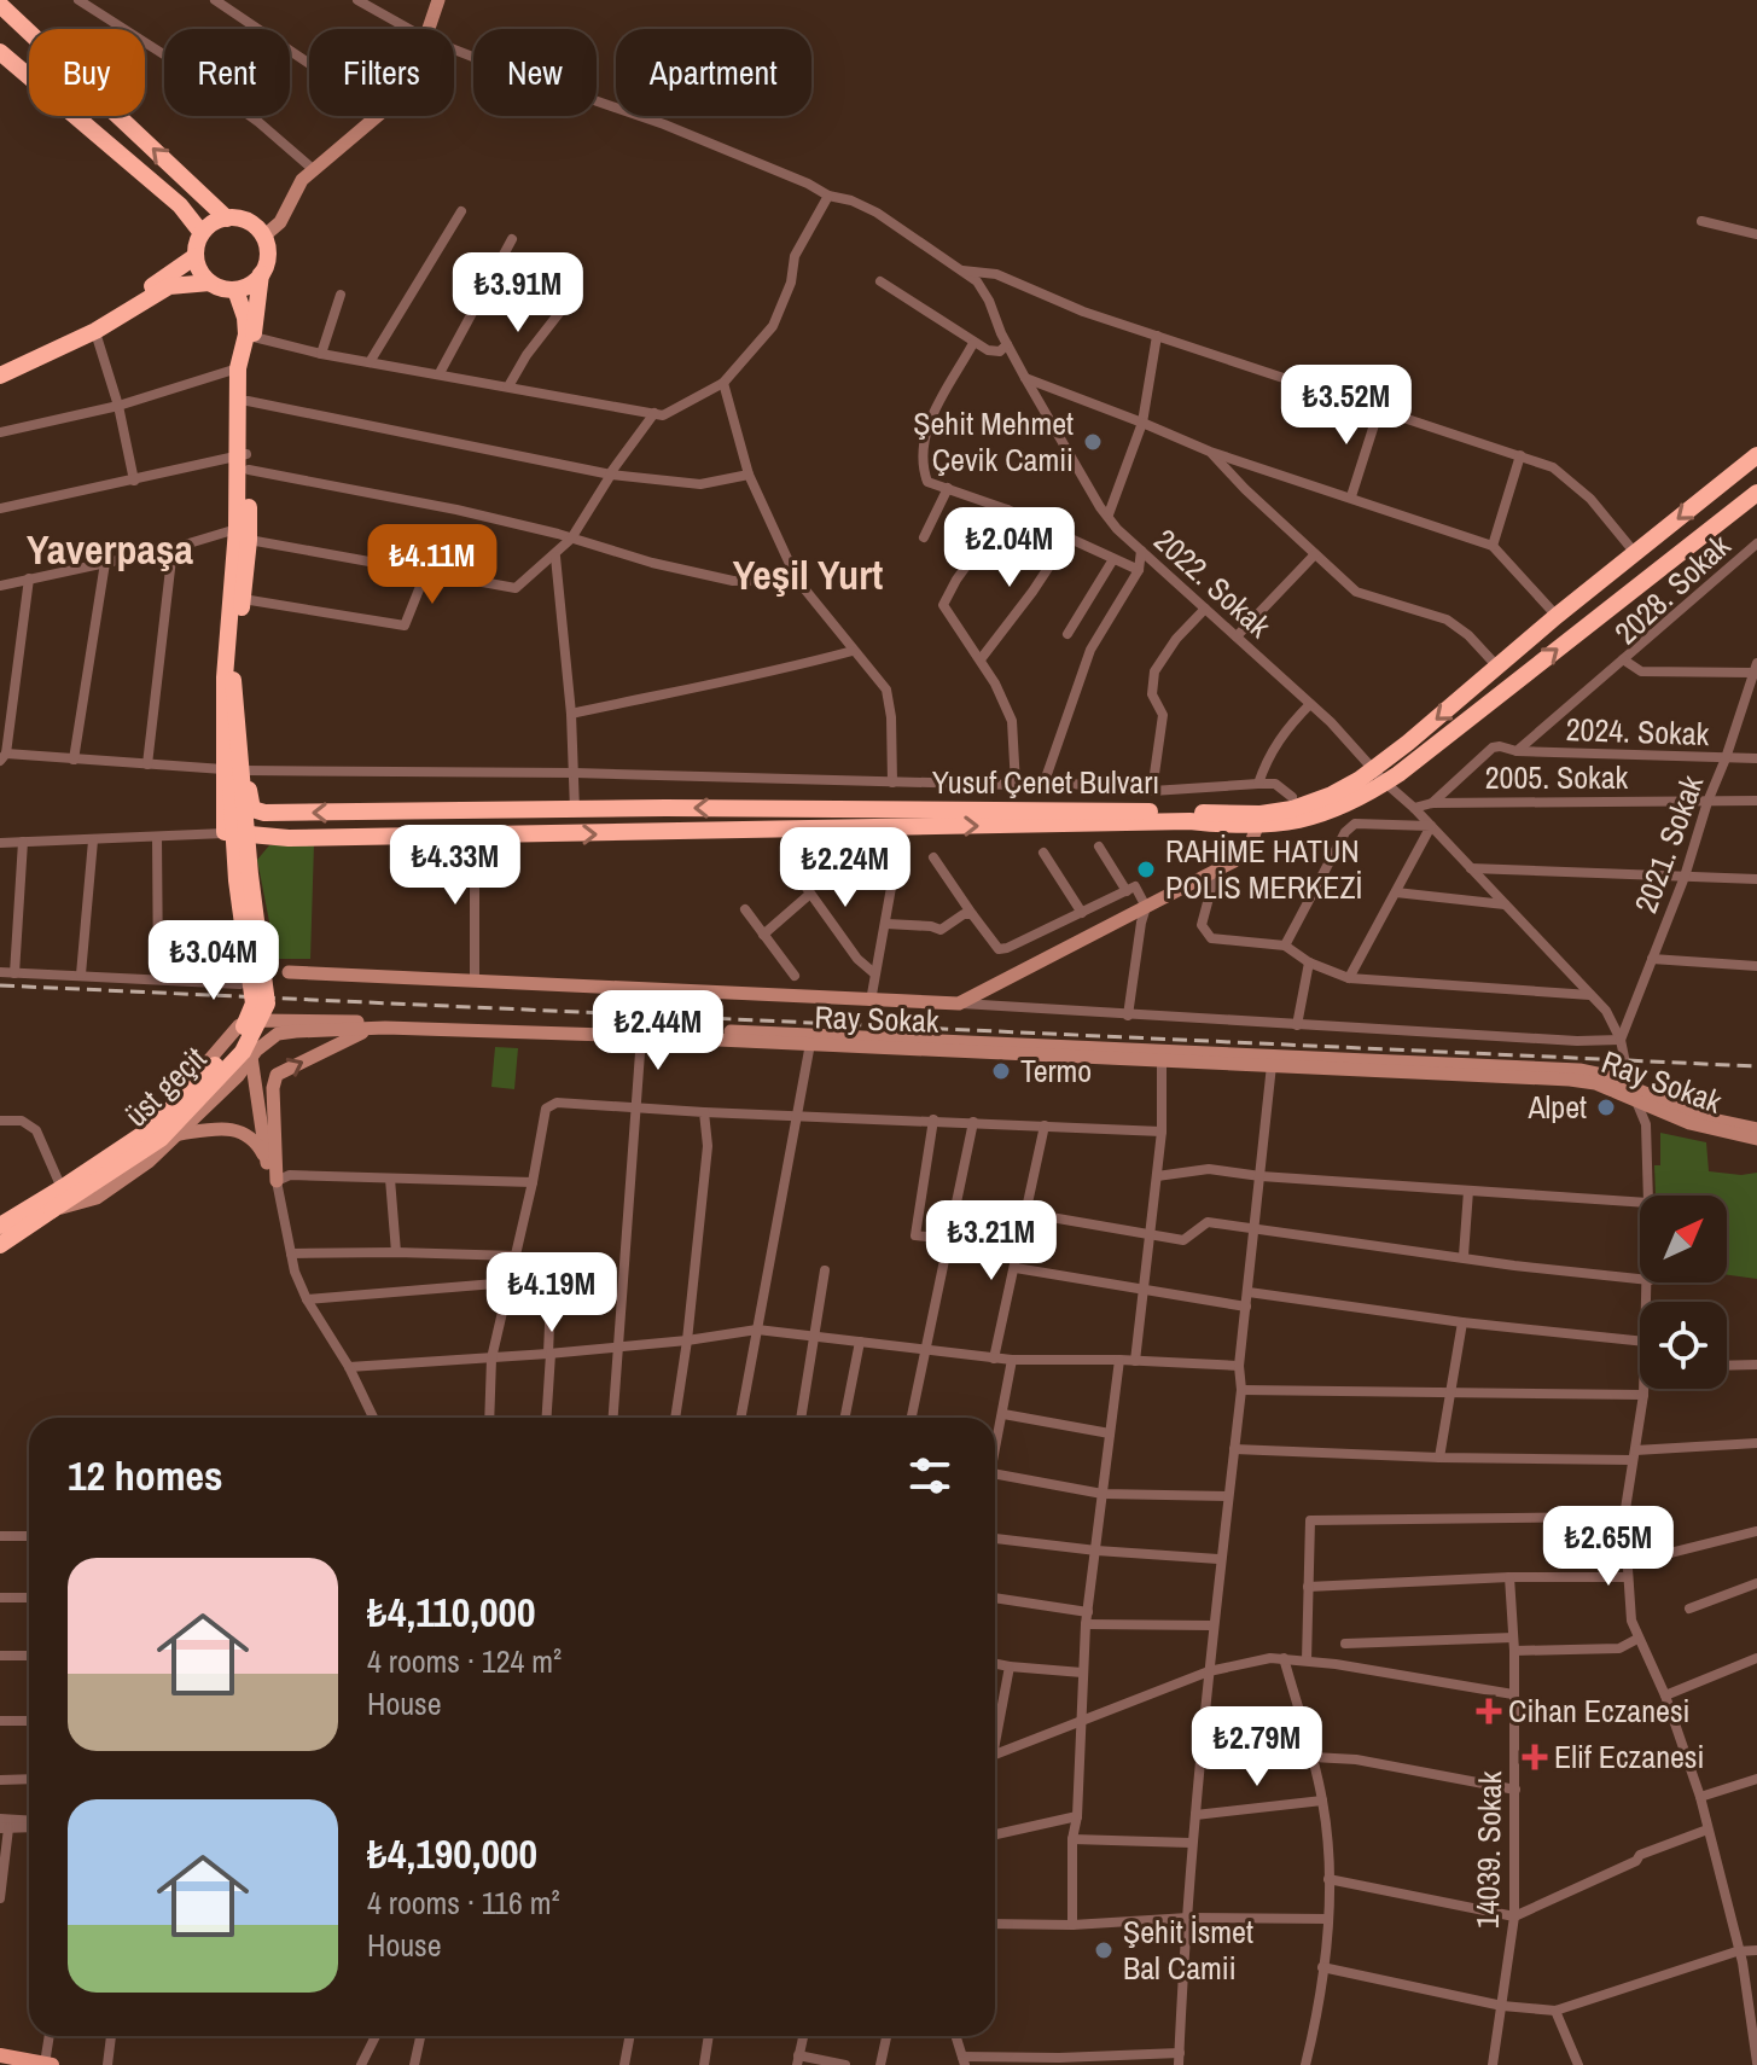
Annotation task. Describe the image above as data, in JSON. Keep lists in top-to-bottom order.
{
  "streets": {
    "highway": ["Yusuf Çenet Bulvarı", "üst geçit"],
    "street": [
      "2022. Sokak",
      "2028. Sokak",
      "2024. Sokak",
      "2005. Sokak",
      "2021. Sokak",
      "Ray Sokak",
      "14039. Sokak"
    ]
  },
  "crossings": [
    ["2022. Sokak", "2005. Sokak"],
    ["2022. Sokak", "Yusuf Çenet Bulvarı"],
    ["2022. Sokak", "2021. Sokak"],
    ["2022. Sokak", "Ray Sokak"],
    ["2028. Sokak", "2021. Sokak"],
    ["2024. Sokak", "2021. Sokak"],
    ["2005. Sokak", "2021. Sokak"],
    ["Ray Sokak", "üst geçit"]
  ],
  "districts": ["Yaverpaşa", "Yeşil Yurt"],
  "places": {
    "other": [
      "Şehit Mehmet Çevik Camii",
      "RAHİME HATUN POLİS MERKEZİ",
      "Termo",
      "Alpet",
      "Şehit İsmet Bal Camii"
    ],
    "health": ["Cihan Eczanesi", "Elif Eczanesi"]
  },
  "north": "top right",
  "page": {
    "chip": [
      "Buy",
      "Rent",
      "Filters",
      "New",
      "Apartment"
    ],
    "price": [
      "₺3.91M",
      "₺3.52M",
      "₺2.04M",
      "₺4.11M",
      "₺4.33M",
      "₺2.24M",
      "₺3.04M",
      "₺2.44M",
      "₺3.21M",
      "₺4.19M",
      "₺2.65M",
      "₺2.79M"
    ],
    "heading": "12 homes",
    "list": [
      {
        "name": "₺4,110,000",
        "note": "4 rooms · 124 m² · House"
      },
      {
        "name": "₺4,190,000",
        "note": "4 rooms · 116 m² · House"
      }
    ]
  }
}
